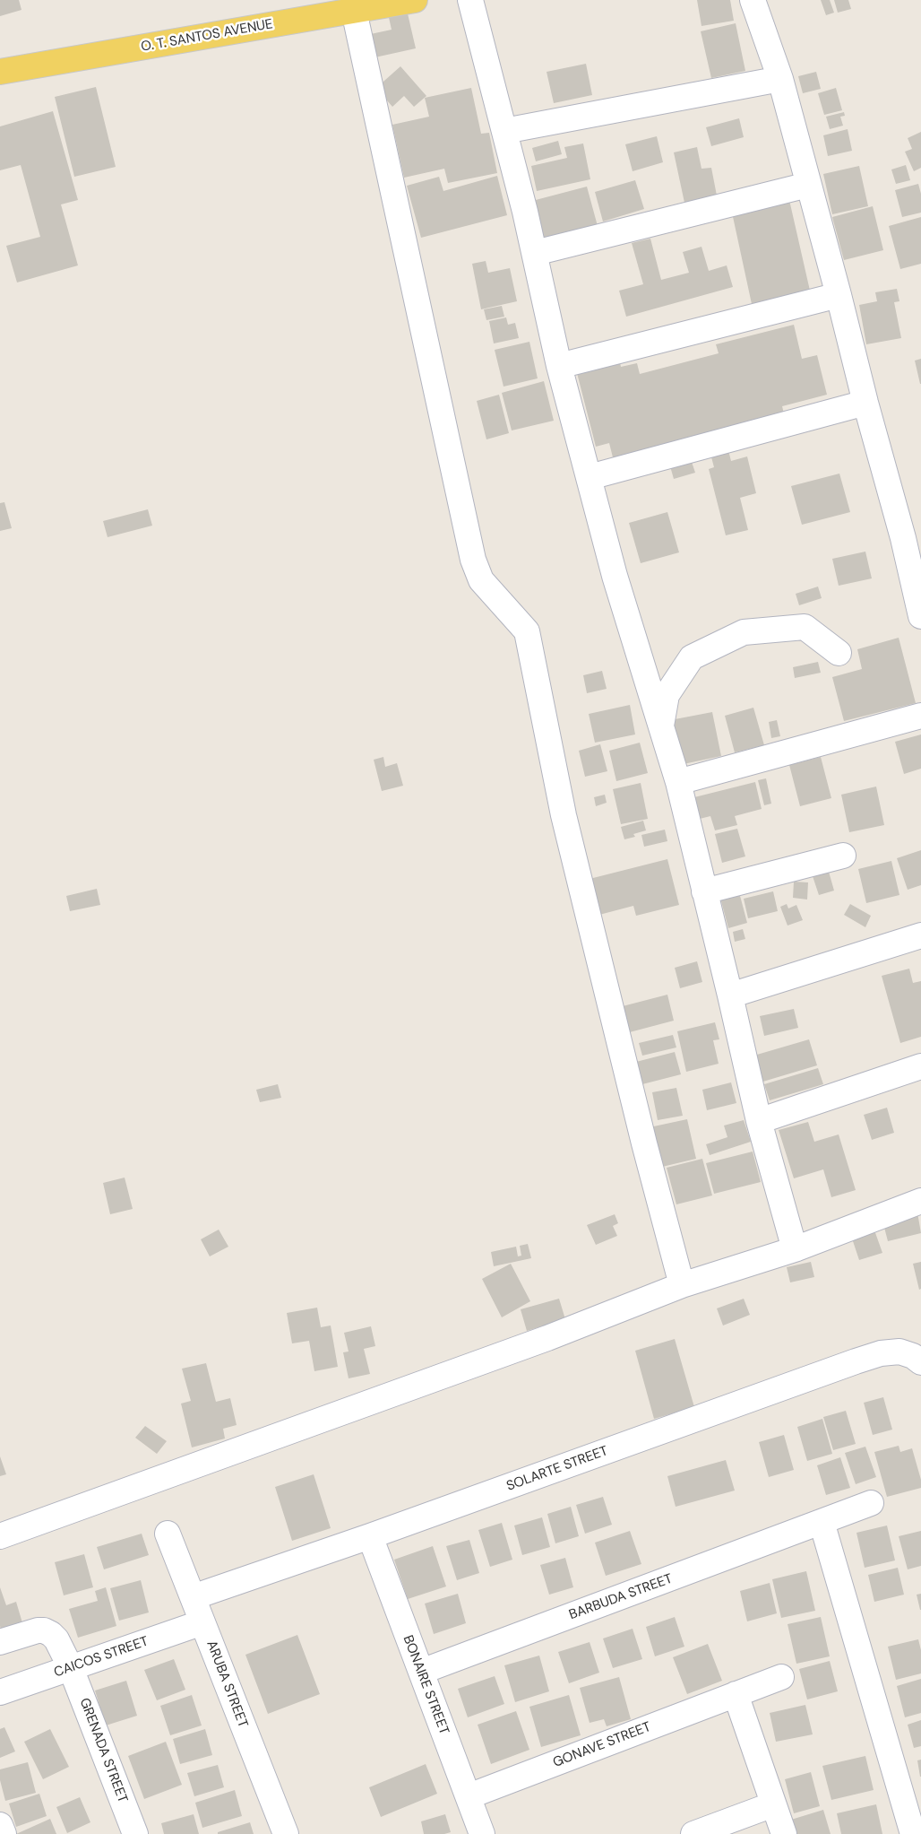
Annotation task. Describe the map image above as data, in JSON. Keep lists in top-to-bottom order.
{
  "streets": {
    "main road": ["O. T. SANTOS AVENUE"],
    "street": [
      "SOLARTE STREET",
      "BARBUDA STREET",
      "CAICOS STREET",
      "ARUBA STREET",
      "BONAIRE STREET",
      "GONAVE STREET",
      "GRENADA STREET"
    ]
  },
  "crossings": [
    ["SOLARTE STREET", "ARUBA STREET"],
    ["SOLARTE STREET", "BONAIRE STREET"],
    ["BARBUDA STREET", "BONAIRE STREET"],
    ["CAICOS STREET", "ARUBA STREET"],
    ["CAICOS STREET", "GRENADA STREET"],
    ["BONAIRE STREET", "GONAVE STREET"]
  ]
}
